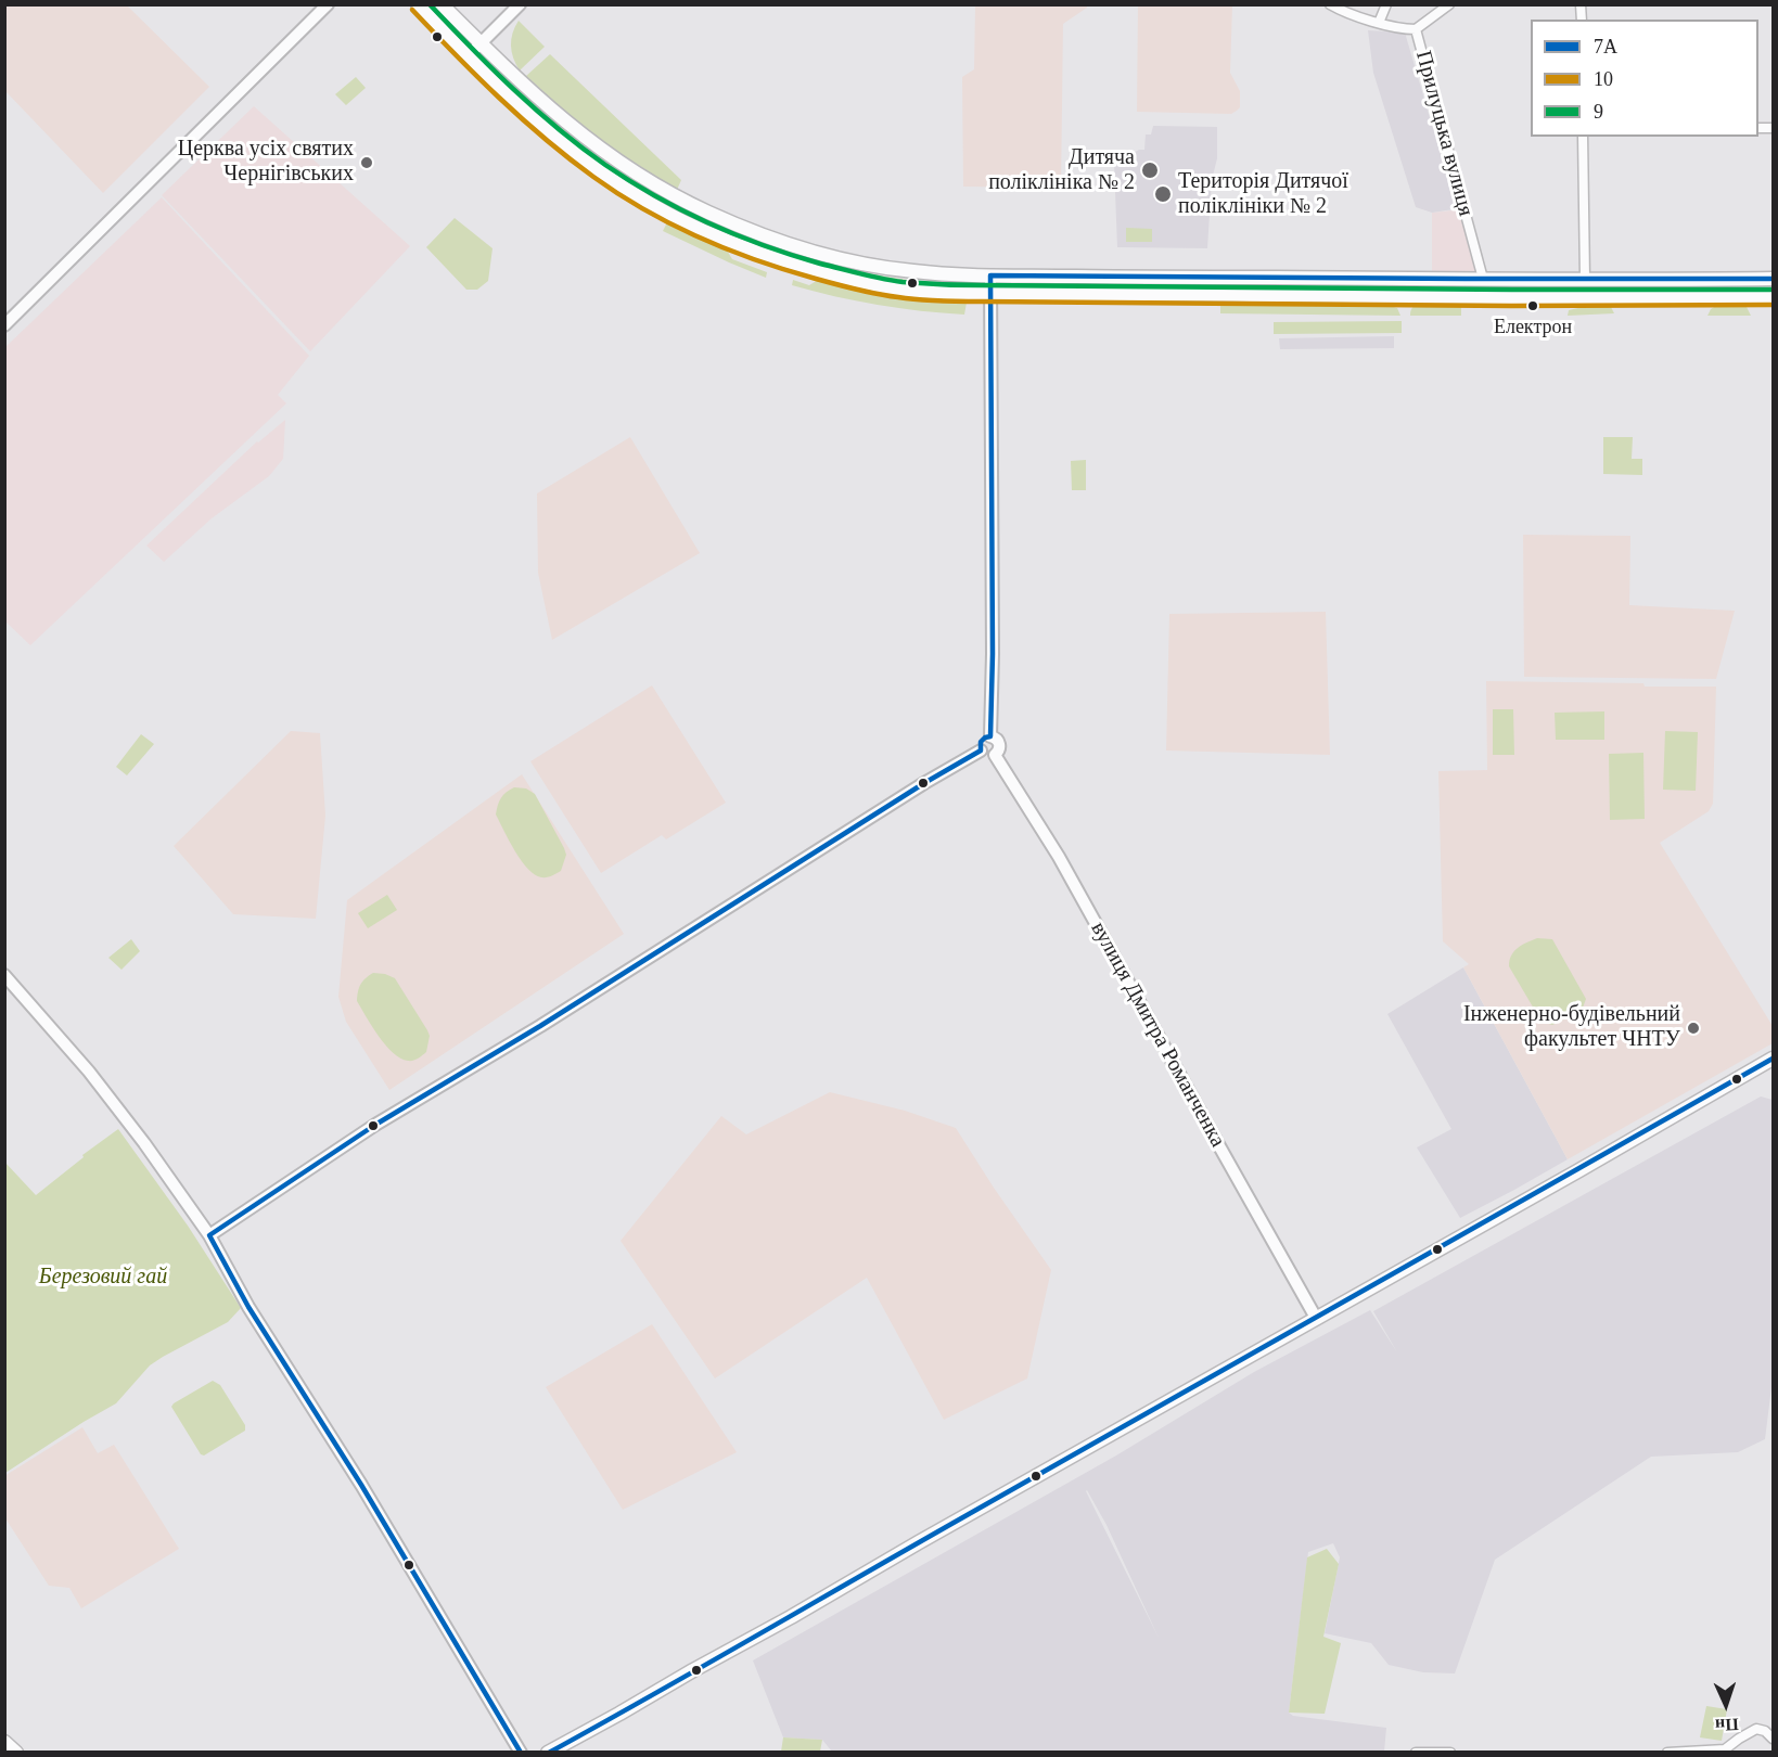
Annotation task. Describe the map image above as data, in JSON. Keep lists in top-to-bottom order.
{
  "streets": {
    "street": ["Прилуцька вулиця", "вулиця Дмитра Романченка"]
  },
  "parks": ["Березовий гай"],
  "places": [
    "Церква усіх святих Чернігівських",
    "Дитяча поліклініка № 2",
    "Територія Дитячої поліклініки № 2",
    "Електрон",
    "Інженерно-будівельний факультет ЧНТУ"
  ],
  "lines": ["transit line 9", "transit line 10", "transit line 7А"],
  "legend": ["7А", "10", "9"],
  "north": "bottom"
}
